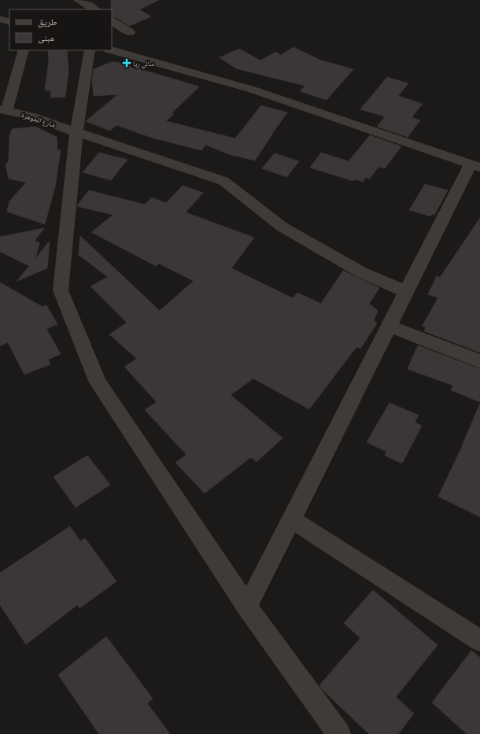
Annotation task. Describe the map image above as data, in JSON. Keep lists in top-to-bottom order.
{
  "streets": {
    "street": ["شارع الجوهرة"]
  },
  "places": {
    "health": ["سالي ريا"]
  },
  "legend": ["طريق", "مبنى"]
}
